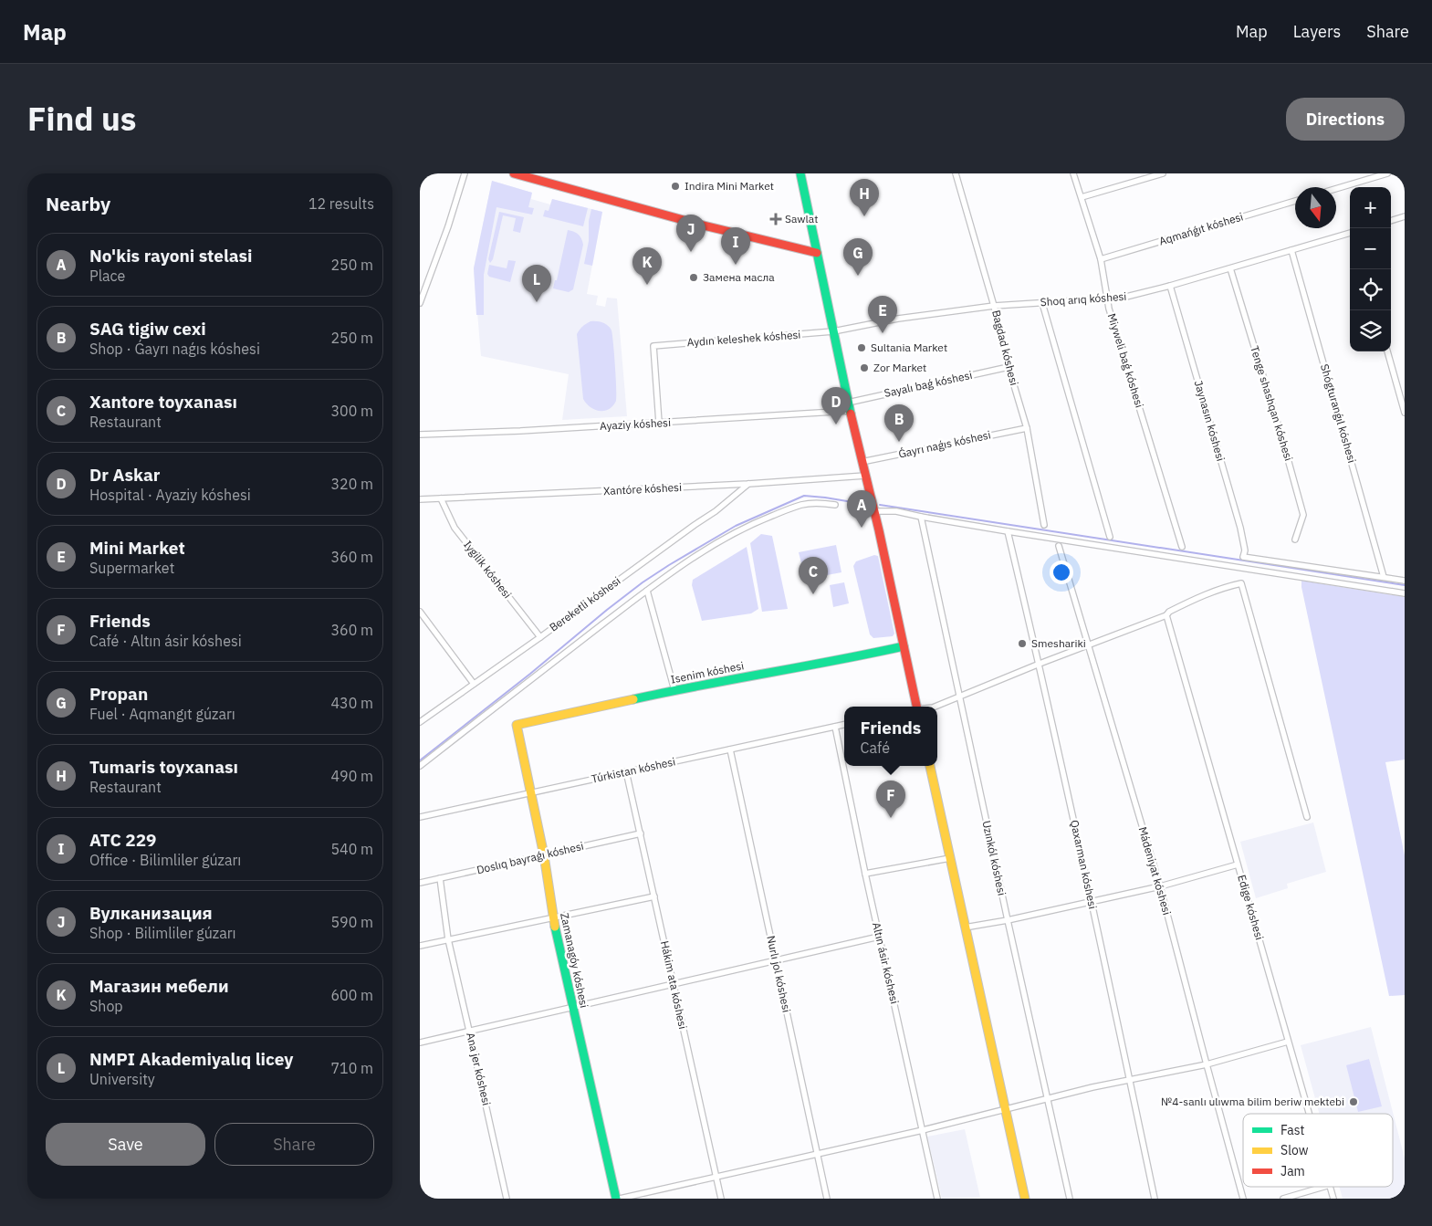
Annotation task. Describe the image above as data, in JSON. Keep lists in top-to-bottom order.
{
  "streets": {
    "main road": ["Isenim kóshesi", "Zamanagóy kóshesi"],
    "street": [
      "Aqmańǵıt kóshesi",
      "Shoq arıq kóshesi",
      "Aydın keleshek kóshesi",
      "Bagdad kóshesi",
      "Miyweli baǵ kóshesi",
      "Sayalı baǵ kóshesi",
      "Tenge shashqan kóshesi",
      "Shógturanǵıl kóshesi",
      "Jaynasın kóshesi",
      "Ayaziy kóshesi",
      "Ǵayrı naǵıs kóshesi",
      "Xantóre kóshesi",
      "Iygilik kóshesi",
      "Bereketli kóshesi",
      "Túrkistan kóshesi",
      "Doslıq bayraǵı kóshesi",
      "Uzınkól kóshesi",
      "Qaxarman kóshesi",
      "Mádeniyat kóshesi",
      "Edige kóshesi",
      "Altın ásir kóshesi",
      "Nurlı jol kóshesi",
      "Hákim ata kóshesi",
      "Ana jer kóshesi"
    ]
  },
  "crossings": [
    ["Aqmańǵıt kóshesi", "Miyweli baǵ kóshesi"],
    ["Shoq arıq kóshesi", "Aydın keleshek kóshesi"],
    ["Shoq arıq kóshesi", "Bagdad kóshesi"],
    ["Shoq arıq kóshesi", "Miyweli baǵ kóshesi"],
    ["Shoq arıq kóshesi", "Tenge shashqan kóshesi"],
    ["Shoq arıq kóshesi", "Shógturanǵıl kóshesi"],
    ["Shoq arıq kóshesi", "Jaynasın kóshesi"],
    ["Aydın keleshek kóshesi", "Ayaziy kóshesi"],
    ["Bagdad kóshesi", "Sayalı baǵ kóshesi"],
    ["Bagdad kóshesi", "Ǵayrı naǵıs kóshesi"],
    ["Sayalı baǵ kóshesi", "Ayaziy kóshesi"],
    ["Shógturanǵıl kóshesi", "Jaynasın kóshesi"],
    ["Xantóre kóshesi", "Iygilik kóshesi"],
    ["Xantóre kóshesi", "Bereketli kóshesi"],
    ["Iygilik kóshesi", "Bereketli kóshesi"],
    ["Isenim kóshesi", "Zamanagóy kóshesi"],
    ["Túrkistan kóshesi", "Zamanagóy kóshesi"],
    ["Túrkistan kóshesi", "Altın ásir kóshesi"],
    ["Túrkistan kóshesi", "Nurlı jol kóshesi"],
    ["Túrkistan kóshesi", "Hákim ata kóshesi"],
    ["Doslıq bayraǵı kóshesi", "Zamanagóy kóshesi"],
    ["Doslıq bayraǵı kóshesi", "Hákim ata kóshesi"],
    ["Doslıq bayraǵı kóshesi", "Ana jer kóshesi"]
  ],
  "places": {
    "other": [
      "Indira Mini Market",
      "Замена масла",
      "Sultania Market",
      "Zor Market",
      "Smeshariki",
      "№4-sanlı ulıwma bilim beriw mektebi"
    ],
    "health": ["Sawlat"]
  },
  "legend": ["Fast", "Slow", "Jam"],
  "north": "bottom",
  "page": {
    "header": "Map",
    "nav": ["Map", "Layers", "Share"],
    "title": "Find us",
    "buttons": [
      "Directions",
      ["Save", "Share"]
    ],
    "heading": ["Nearby", "12 results"],
    "pins": [
      "H",
      "J",
      "I",
      "G",
      "K",
      "L",
      "E",
      "D",
      "B",
      "A",
      "C",
      "F"
    ],
    "map_buttons": ["+", "−"],
    "list": [
      {
        "mark": "A",
        "name": "No'kis rayoni stelasi",
        "note": "Place",
        "value": "250 m"
      },
      {
        "mark": "B",
        "name": "SAG tigiw cexi",
        "note": "Shop · Ǵayrı naǵıs kóshesi",
        "value": "250 m"
      },
      {
        "mark": "C",
        "name": "Xantore toyxanası",
        "note": "Restaurant",
        "value": "300 m"
      },
      {
        "mark": "D",
        "name": "Dr Askar",
        "note": "Hospital · Ayaziy kóshesi",
        "value": "320 m"
      },
      {
        "mark": "E",
        "name": "Mini Market",
        "note": "Supermarket",
        "value": "360 m"
      },
      {
        "mark": "F",
        "name": "Friends",
        "note": "Café · Altın ásir kóshesi",
        "value": "360 m"
      },
      {
        "mark": "G",
        "name": "Propan",
        "note": "Fuel · Aqmangıt gúzarı",
        "value": "430 m"
      },
      {
        "mark": "H",
        "name": "Tumaris toyxanası",
        "note": "Restaurant",
        "value": "490 m"
      },
      {
        "mark": "I",
        "name": "АТС 229",
        "note": "Office · Bilimliler gúzarı",
        "value": "540 m"
      },
      {
        "mark": "J",
        "name": "Вулканизация",
        "note": "Shop · Bilimliler gúzarı",
        "value": "590 m"
      },
      {
        "mark": "K",
        "name": "Магазин мебели",
        "note": "Shop",
        "value": "600 m"
      },
      {
        "mark": "L",
        "name": "NMPI Akademiyalıq licey",
        "note": "University",
        "value": "710 m"
      }
    ],
    "popup": ["Friends", "Café"]
  }
}
